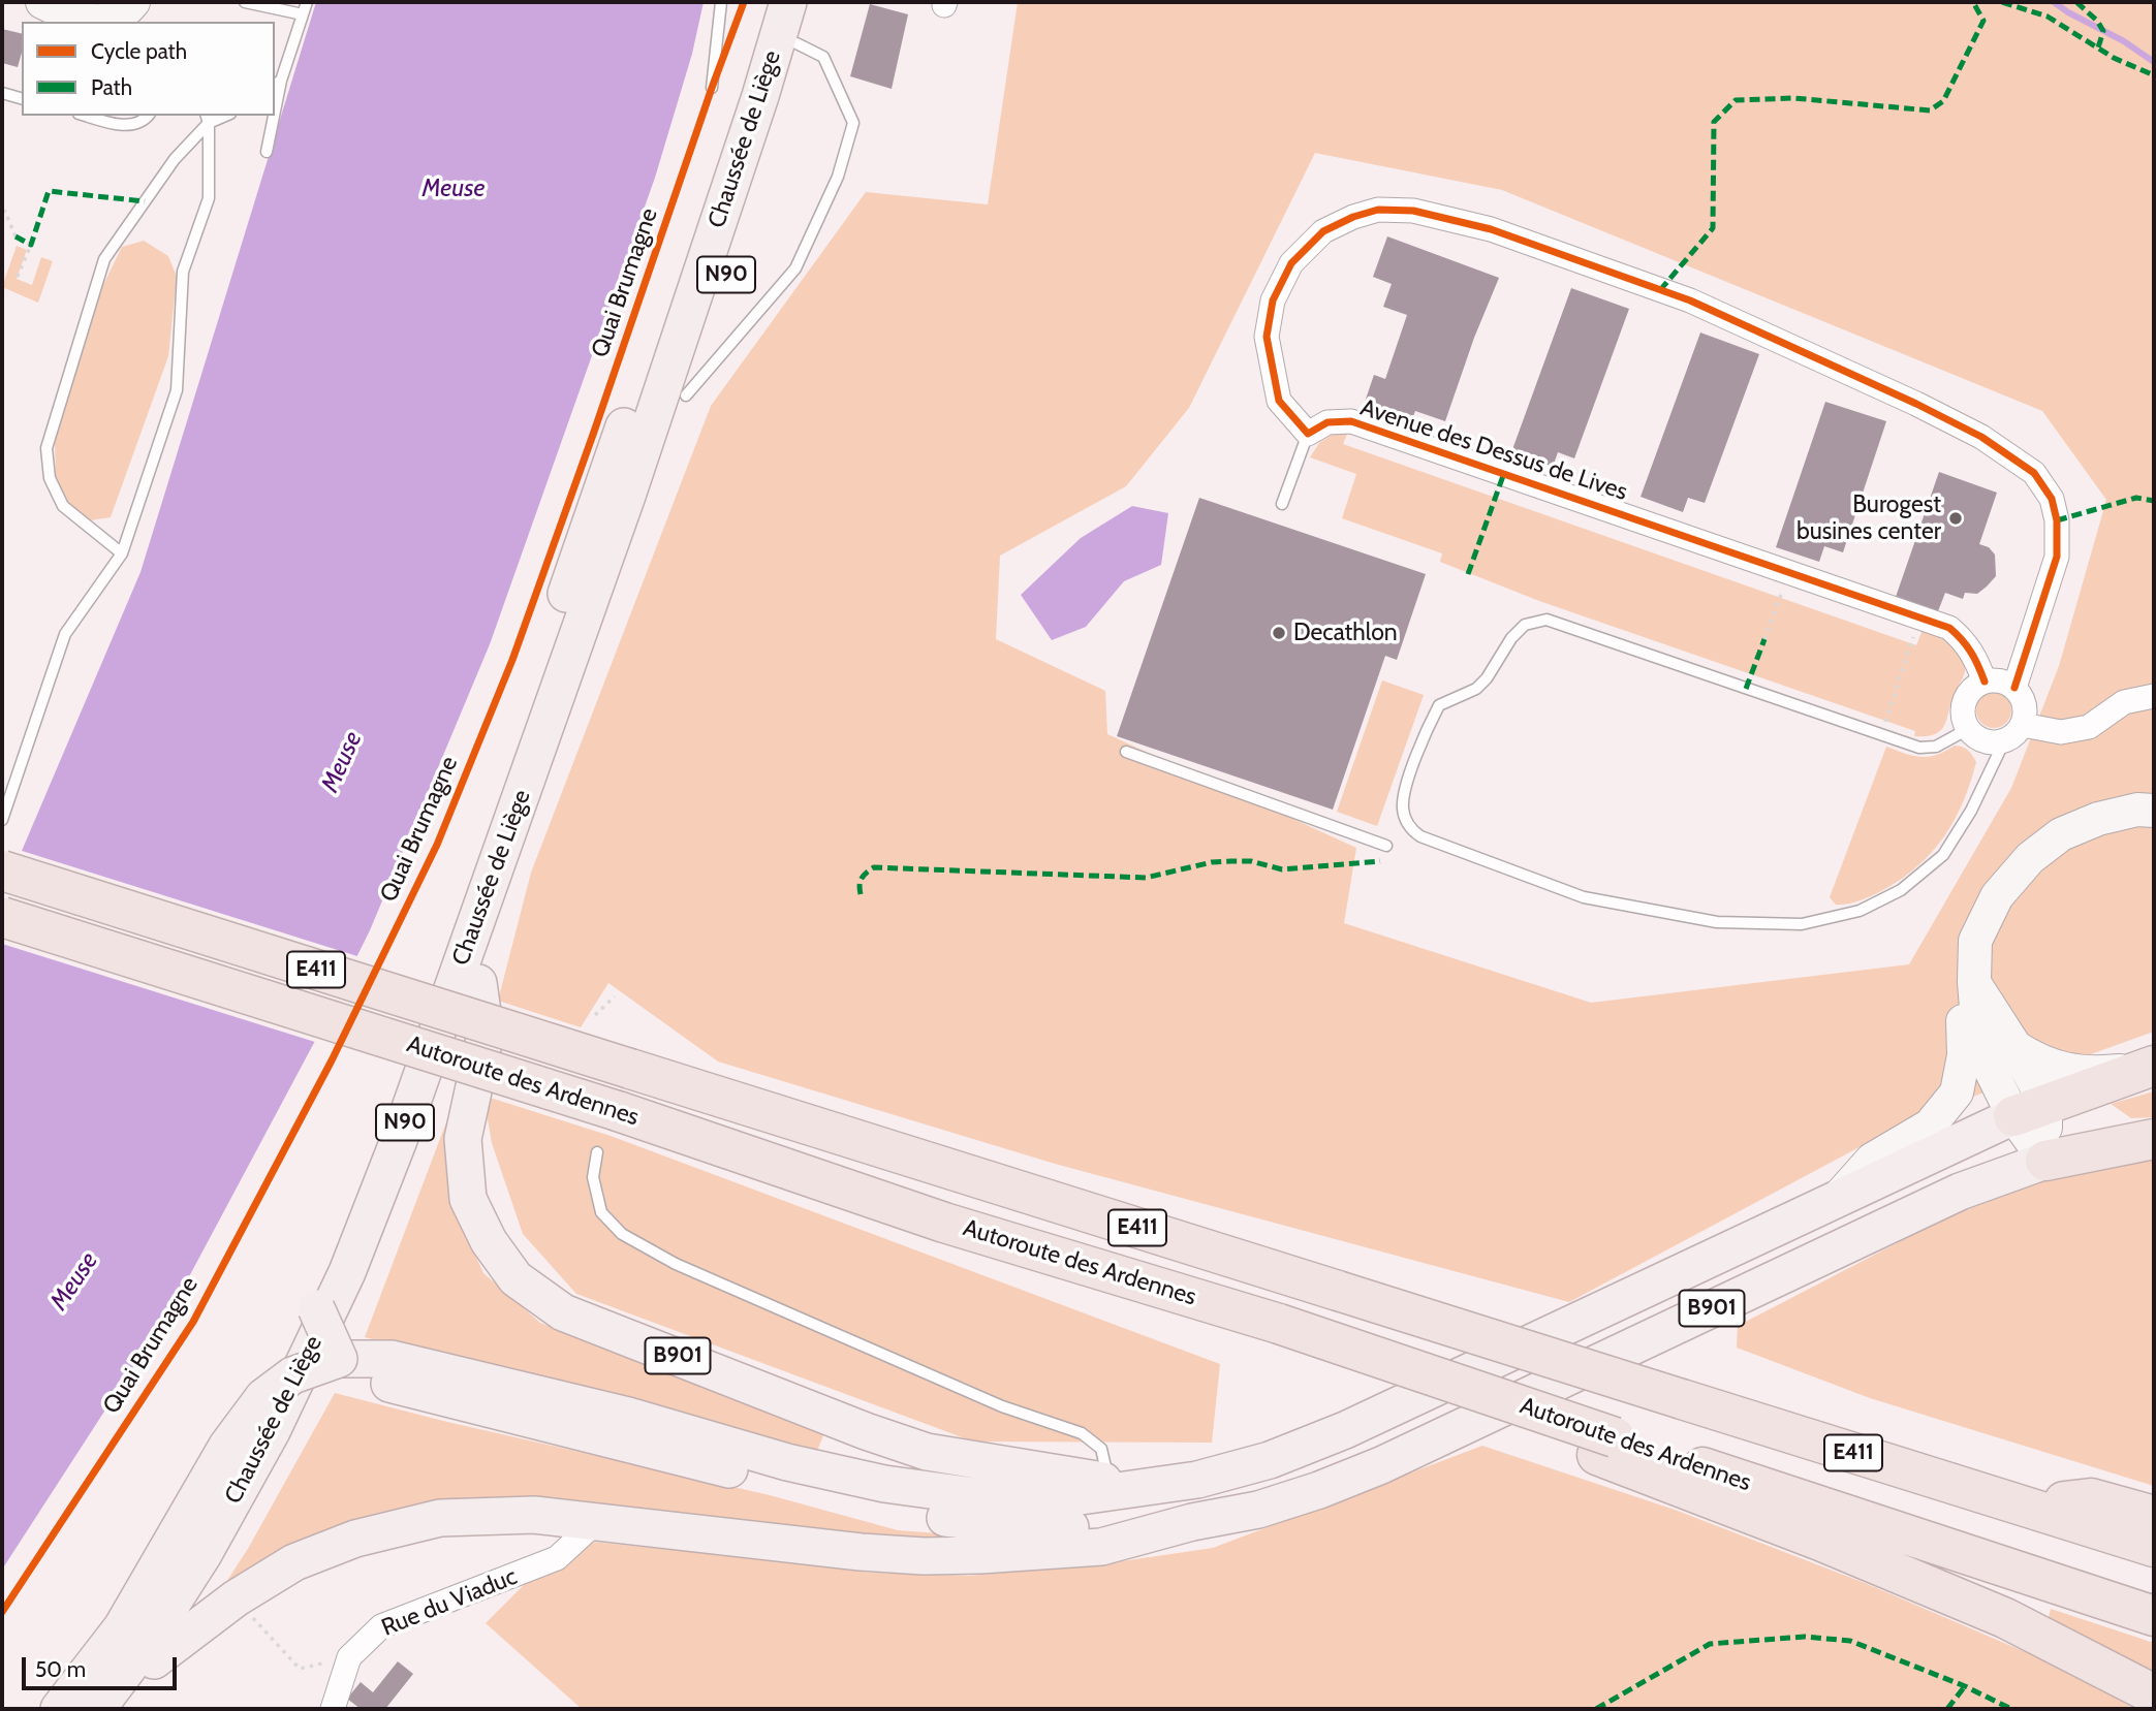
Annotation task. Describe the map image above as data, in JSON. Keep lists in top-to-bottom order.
{
  "streets": {
    "highway": ["E411", "Autoroute des Ardennes", "B901"],
    "main road": ["Chaussée de Liège", "N90"],
    "street": ["Avenue des Dessus de Lives", "Rue du Viaduc"],
    "cycle path": ["Quai Brumagne"]
  },
  "crossings": [
    ["Chaussée de Liège", "B901"],
    ["B901", "Rue du Viaduc"]
  ],
  "water": ["Meuse"],
  "places": ["Burogest busines center", "Decathlon"],
  "legend": ["Cycle path", "Path"],
  "scale_bar": "50 m"
}
